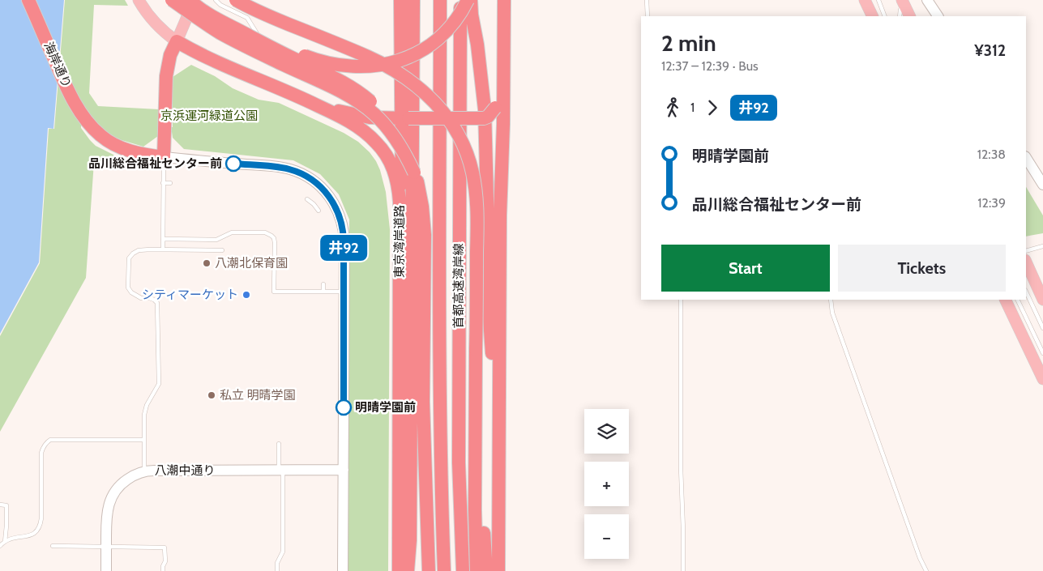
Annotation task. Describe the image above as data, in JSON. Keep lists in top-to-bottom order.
{
  "streets": {
    "highway": ["海岸通り", "東京湾岸道路", "首都高速湾岸線"],
    "street": ["八潮中通り"]
  },
  "parks": ["京浜運河緑道公園"],
  "places": [
    "品川総合福祉センター前",
    "八潮北保育園",
    "シティマーケット",
    "私立 明晴学園",
    "明晴学園前"
  ],
  "lines": ["bus line 井92"],
  "page": {
    "on_map": "井92",
    "heading": ["2 min", "12:37 – 12:39 · Bus", "¥312"],
    "legs": ["1", "井92"],
    "list": [
      {
        "name": "明晴学園前",
        "value": "12:38"
      },
      {
        "name": "品川総合福祉センター前",
        "value": "12:39"
      }
    ],
    "buttons": ["Start", "Tickets"],
    "map_buttons": ["+", "−"]
  }
}
